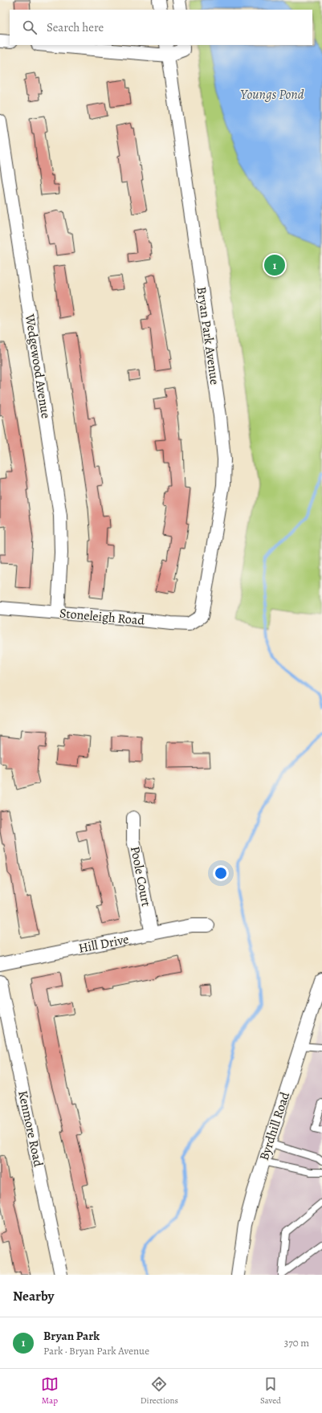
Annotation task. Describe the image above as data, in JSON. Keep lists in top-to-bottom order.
{
  "streets": {
    "street": [
      "Bryan Park Avenue",
      "Wedgewood Avenue",
      "Stoneleigh Road",
      "Poole Court",
      "Hill Drive",
      "Byrdhill Road",
      "Kenmore Road"
    ]
  },
  "crossings": [
    ["Bryan Park Avenue", "Stoneleigh Road"],
    ["Wedgewood Avenue", "Stoneleigh Road"],
    ["Poole Court", "Hill Drive"]
  ],
  "water": ["Youngs Pond"],
  "page": {
    "search": "Search here",
    "pins": "1",
    "heading": "Nearby",
    "list": [
      {
        "mark": "1",
        "name": "Bryan Park",
        "note": "Park · Bryan Park Avenue",
        "value": "370 m"
      }
    ],
    "nav": ["Map", "Directions", "Saved"]
  }
}
